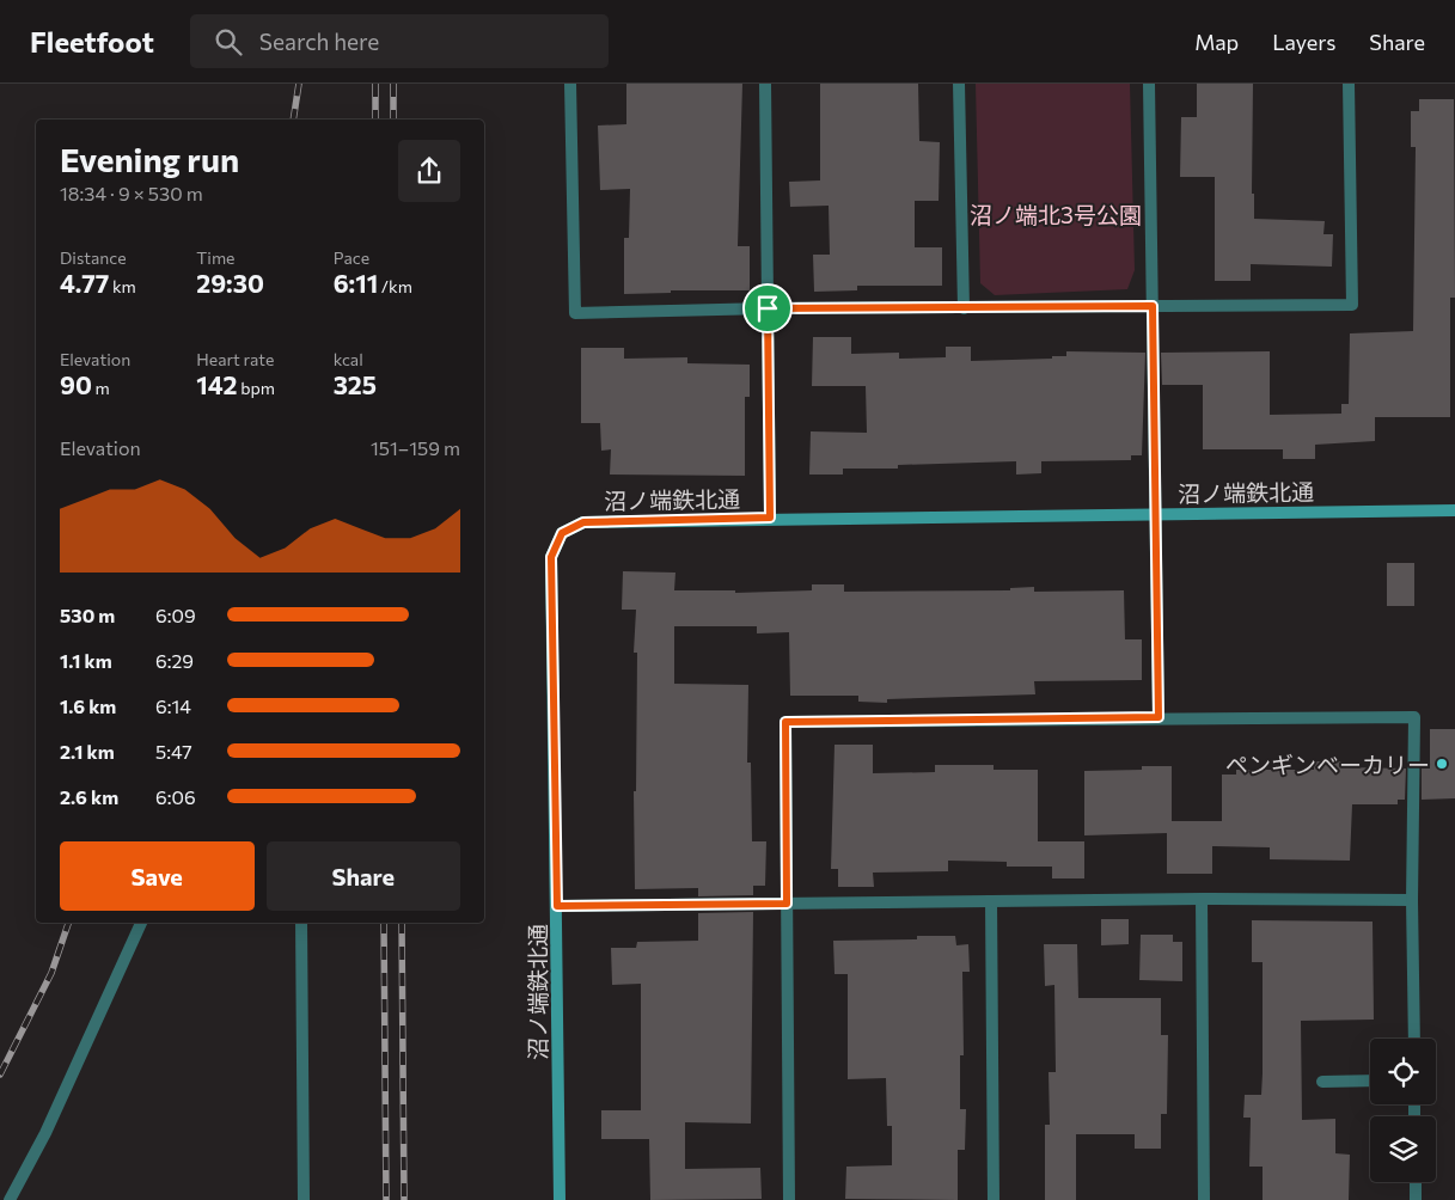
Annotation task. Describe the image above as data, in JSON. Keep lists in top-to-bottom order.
{
  "streets": {
    "street": ["沼ノ端鉄北通"]
  },
  "parks": ["沼ノ端北3号公園"],
  "places": ["ペンギンベーカリー"],
  "page": {
    "header": "Fleetfoot",
    "search": "Search here",
    "nav": ["Map", "Layers", "Share"],
    "heading": ["Evening run", "18:34 · 9 × 530 m"],
    "stats": [
      ["Distance", "4.77 km"],
      ["Time", "29:30"],
      ["Pace", "6:11 /km"],
      ["Elevation", "90 m"],
      ["Heart rate", "142 bpm"],
      ["kcal", "325"]
    ],
    "chart": ["Elevation", "151–159 m"],
    "list": [
      {
        "name": "530 m",
        "note": "6:09"
      },
      {
        "name": "1.1 km",
        "note": "6:29"
      },
      {
        "name": "1.6 km",
        "note": "6:14"
      },
      {
        "name": "2.1 km",
        "note": "5:47"
      },
      {
        "name": "2.6 km",
        "note": "6:06"
      }
    ],
    "buttons": ["Save", "Share"]
  }
}
